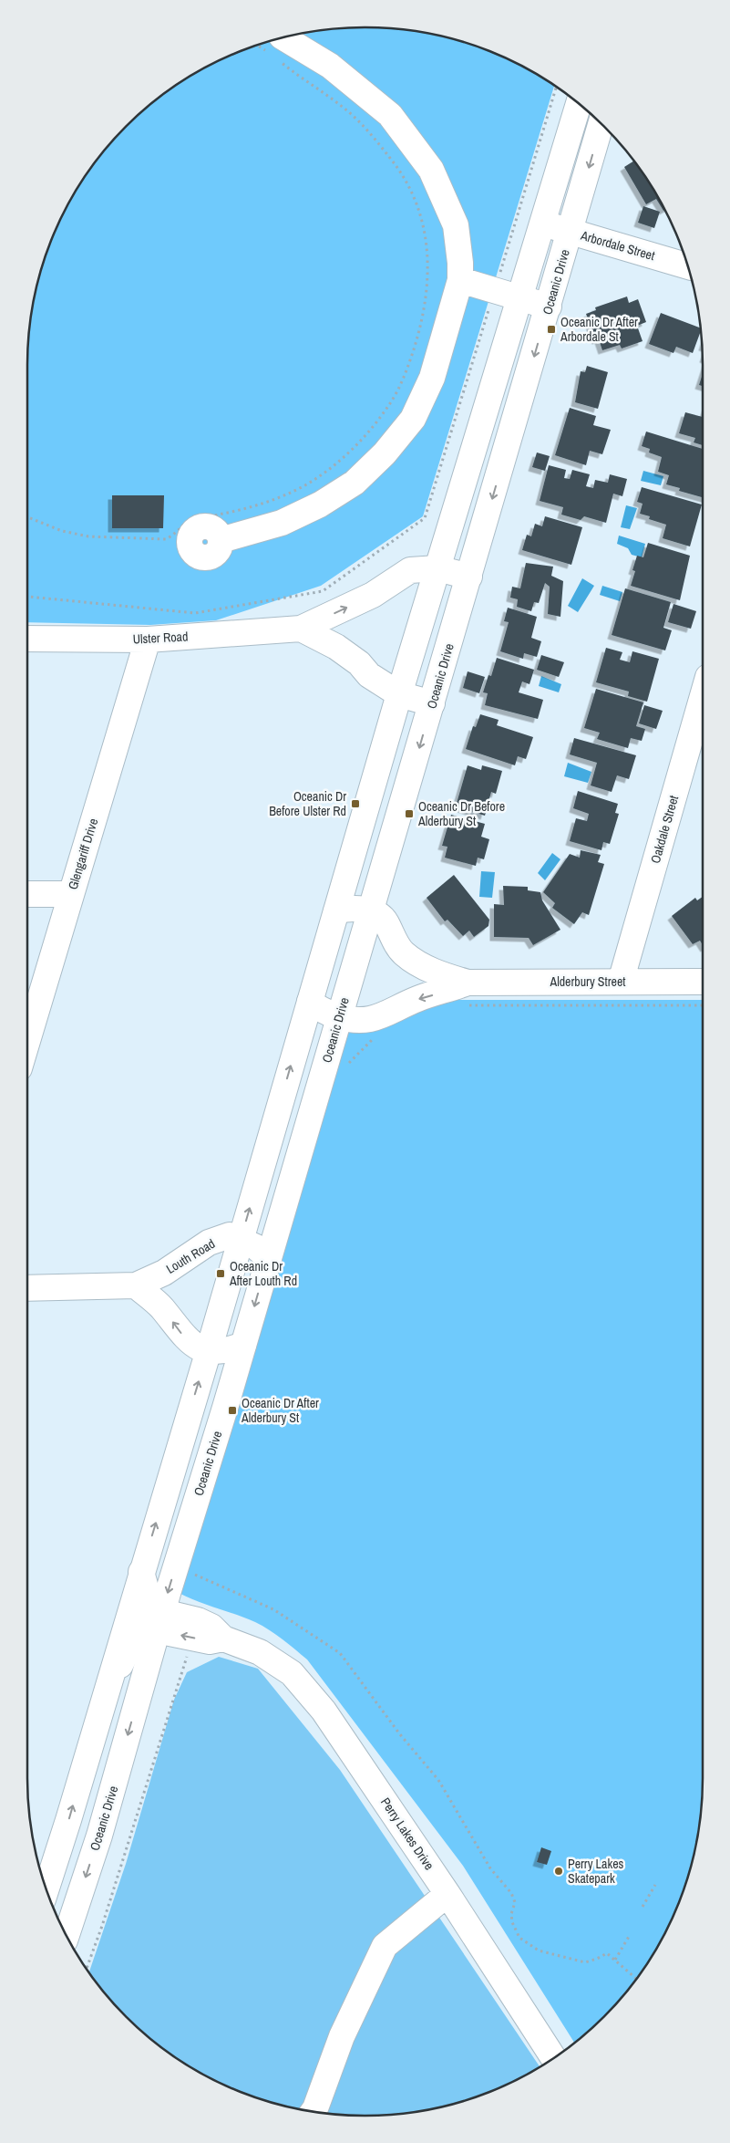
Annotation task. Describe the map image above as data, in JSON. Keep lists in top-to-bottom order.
{
  "streets": {
    "main road": [
      "Arbordale Street",
      "Oceanic Drive",
      "Ulster Road",
      "Oakdale Street",
      "Glengariff Drive",
      "Alderbury Street",
      "Louth Road",
      "Perry Lakes Drive"
    ]
  },
  "crossings": [
    ["Arbordale Street", "Oceanic Drive"],
    ["Oceanic Drive", "Ulster Road"],
    ["Oceanic Drive", "Alderbury Street"],
    ["Oceanic Drive", "Perry Lakes Drive"],
    ["Ulster Road", "Glengariff Drive"],
    ["Oakdale Street", "Alderbury Street"]
  ],
  "places": {
    "transit": [
      "Oceanic Dr After Arbordale St",
      "Oceanic Dr Before Ulster Rd",
      "Oceanic Dr Before Alderbury St",
      "Oceanic Dr After Louth Rd",
      "Oceanic Dr After Alderbury St"
    ],
    "other": ["Perry Lakes Skatepark"]
  }
}
